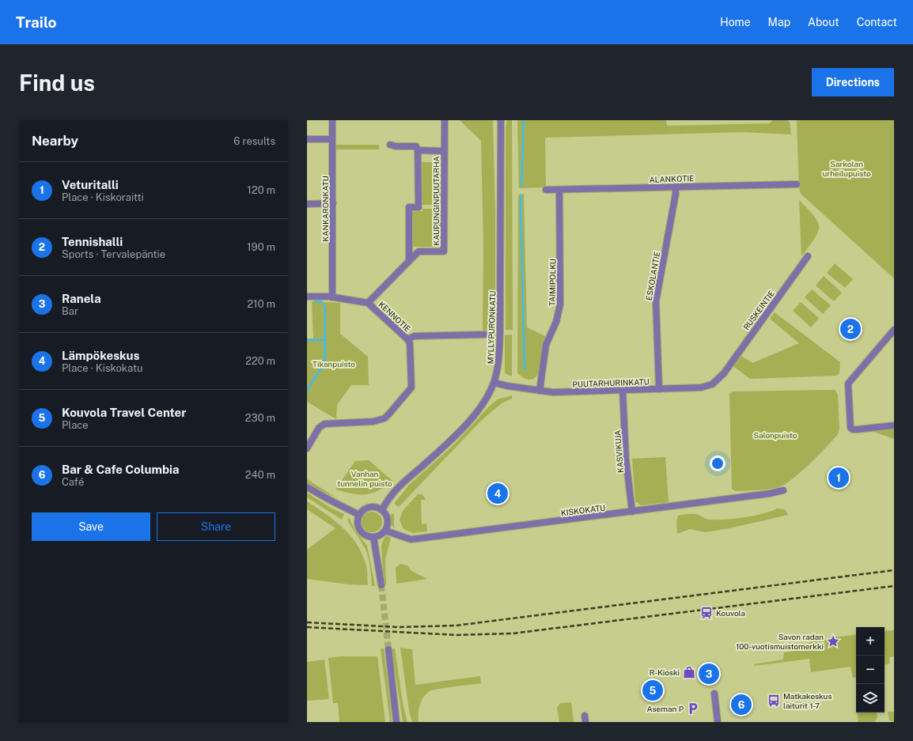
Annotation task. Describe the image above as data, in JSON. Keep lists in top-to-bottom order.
{
  "streets": {
    "street": [
      "ALANKOTIE",
      "KAUPUNGINPUUTARHA",
      "KANKARONKATU",
      "ESKOLANTIE",
      "TAIMIPOLKU",
      "RUSKEINTIE",
      "KENNOTIE",
      "MYLLYPURONKATU",
      "PUUTARHURINKATU",
      "KASVIKUJA",
      "KISKOKATU"
    ]
  },
  "crossings": [
    ["ALANKOTIE", "ESKOLANTIE"],
    ["ALANKOTIE", "TAIMIPOLKU"],
    ["KAUPUNGINPUUTARHA", "KENNOTIE"],
    ["KANKARONKATU", "KENNOTIE"],
    ["ESKOLANTIE", "PUUTARHURINKATU"],
    ["TAIMIPOLKU", "PUUTARHURINKATU"],
    ["RUSKEINTIE", "PUUTARHURINKATU"],
    ["MYLLYPURONKATU", "PUUTARHURINKATU"],
    ["MYLLYPURONKATU", "KISKOKATU"],
    ["PUUTARHURINKATU", "KASVIKUJA"],
    ["KASVIKUJA", "KISKOKATU"]
  ],
  "parks": [
    "Sarkolan urheilupuisto",
    "Tikanpuisto",
    "Salonpuisto",
    "Vanhan tunnelin puisto"
  ],
  "places": {
    "station": ["Kouvola"],
    "place": ["Savon radan 100-vuotismuistomerkki"],
    "shop": ["R-Kioski"],
    "bus stop": ["Matkakeskus laiturit 1-7"],
    "parking": ["Aseman P"]
  },
  "page": {
    "header": "Trailo",
    "nav": [
      "Home",
      "Map",
      "About",
      "Contact"
    ],
    "buttons": [
      "Directions",
      ["Save", "Share"]
    ],
    "title": "Find us",
    "heading": ["Nearby", "6 results"],
    "list": [
      {
        "mark": "1",
        "name": "Veturitalli",
        "note": "Place · Kiskoraitti",
        "value": "120 m"
      },
      {
        "mark": "2",
        "name": "Tennishalli",
        "note": "Sports · Tervalepäntie",
        "value": "190 m"
      },
      {
        "mark": "3",
        "name": "Ranela",
        "note": "Bar",
        "value": "210 m"
      },
      {
        "mark": "4",
        "name": "Lämpökeskus",
        "note": "Place · Kiskokatu",
        "value": "220 m"
      },
      {
        "mark": "5",
        "name": "Kouvola Travel Center",
        "note": "Place",
        "value": "230 m"
      },
      {
        "mark": "6",
        "name": "Bar & Cafe Columbia",
        "note": "Café",
        "value": "240 m"
      }
    ],
    "pins": [
      "2",
      "1",
      "4",
      "3",
      "5",
      "6"
    ],
    "map_buttons": ["+", "−"]
  }
}
